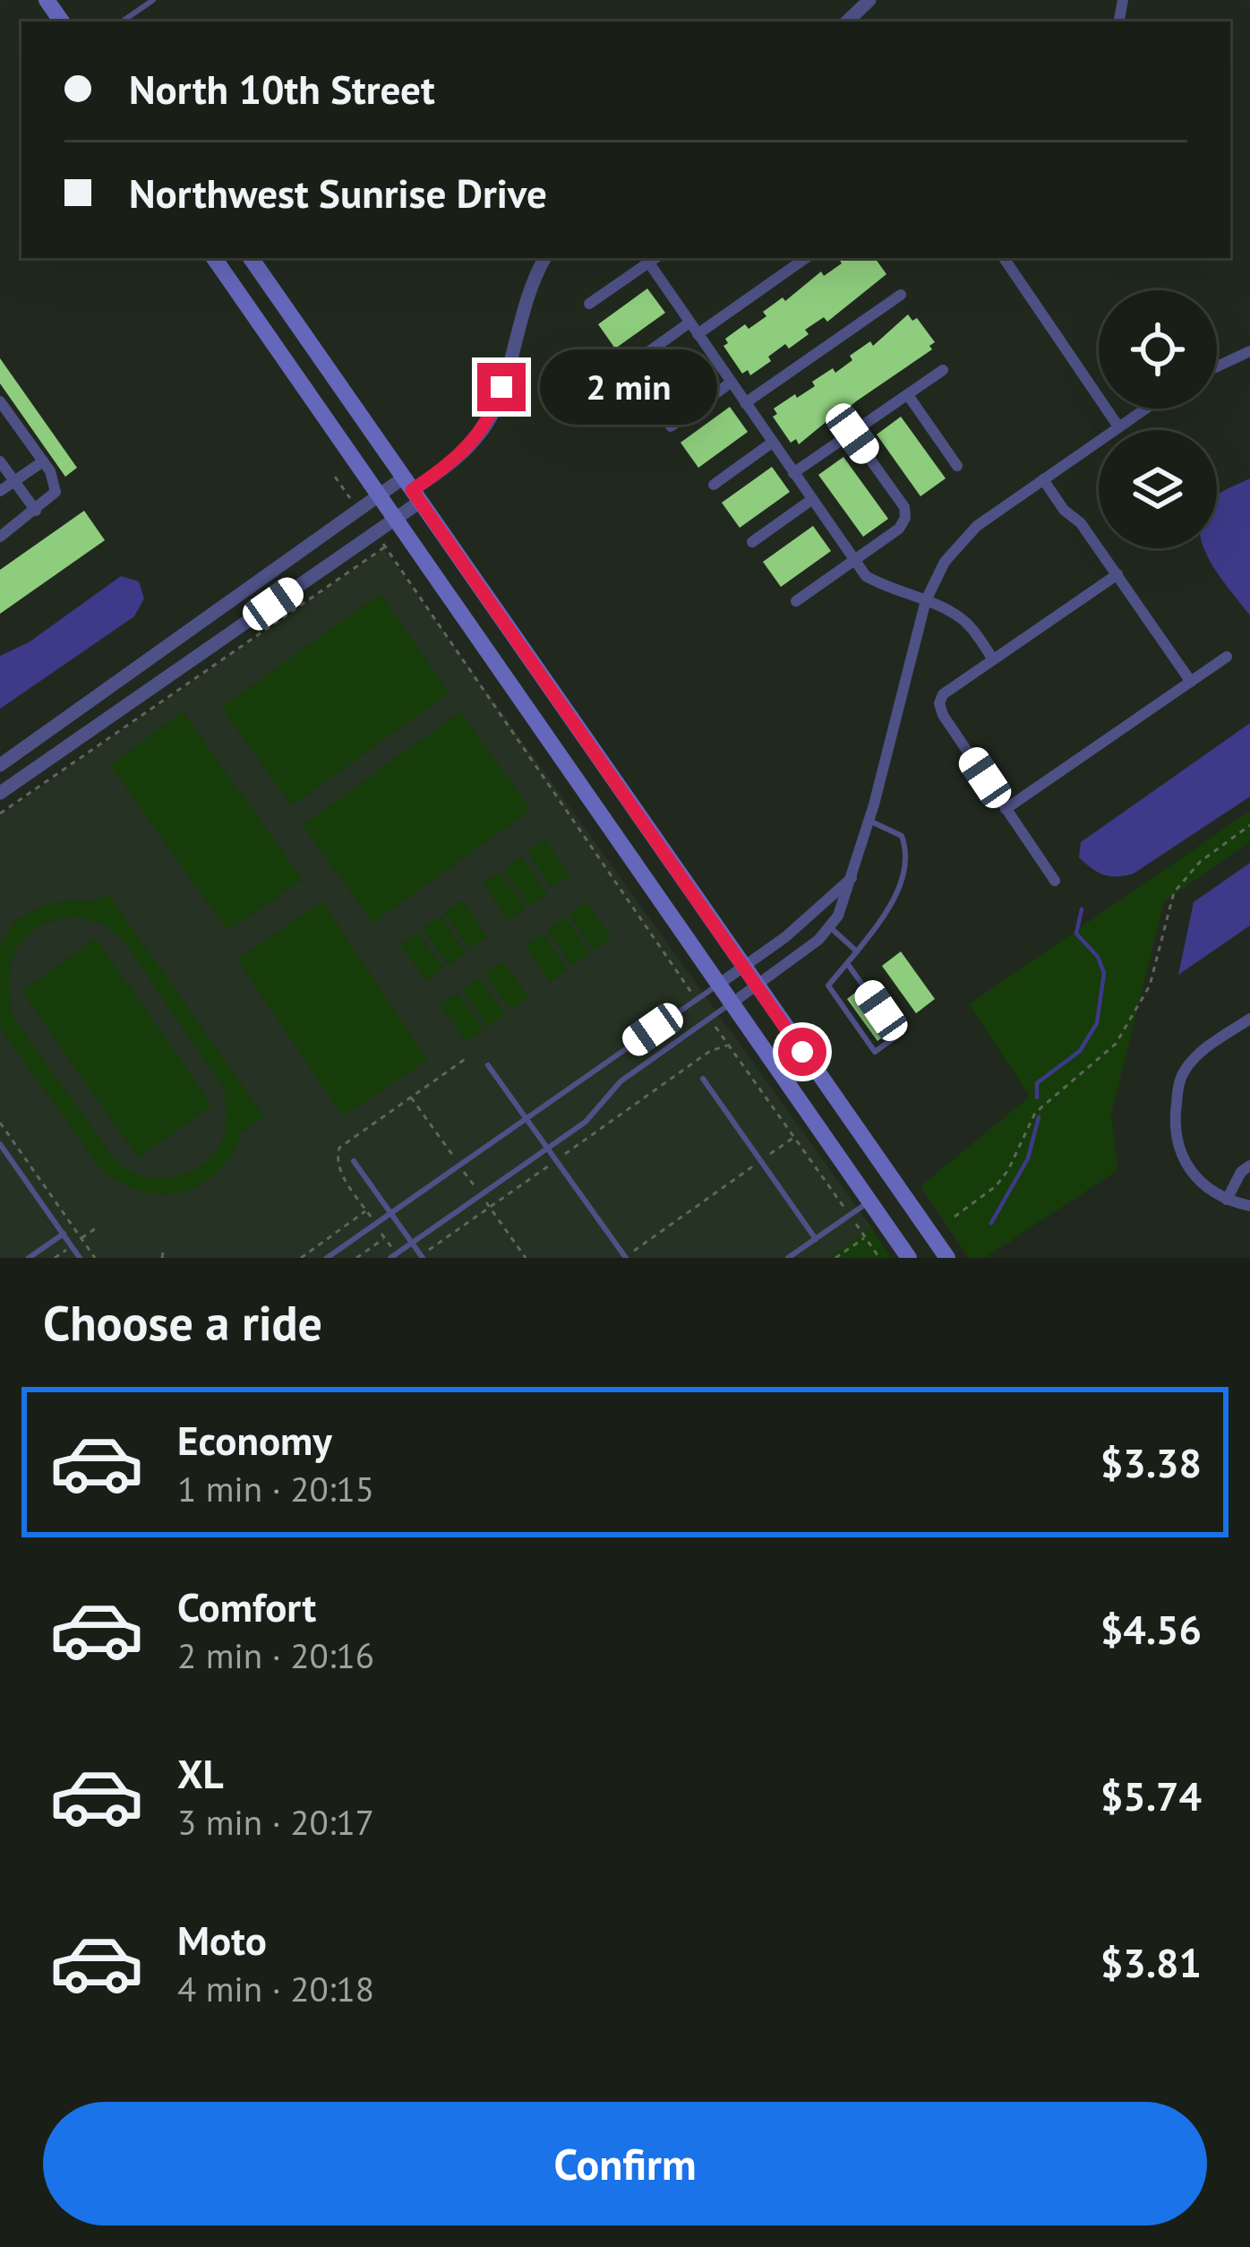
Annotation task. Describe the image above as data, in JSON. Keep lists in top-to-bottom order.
{
  "page": {
    "banner": ["North 10th Street", "Northwest Sunrise Drive"],
    "bubble": "2 min",
    "heading": "Choose a ride",
    "list": [
      {
        "name": "Economy",
        "note": "1 min · 20:15",
        "value": "$3.38"
      },
      {
        "name": "Comfort",
        "note": "2 min · 20:16",
        "value": "$4.56"
      },
      {
        "name": "XL",
        "note": "3 min · 20:17",
        "value": "$5.74"
      },
      {
        "name": "Moto",
        "note": "4 min · 20:18",
        "value": "$3.81"
      }
    ],
    "buttons": "Confirm"
  }
}
